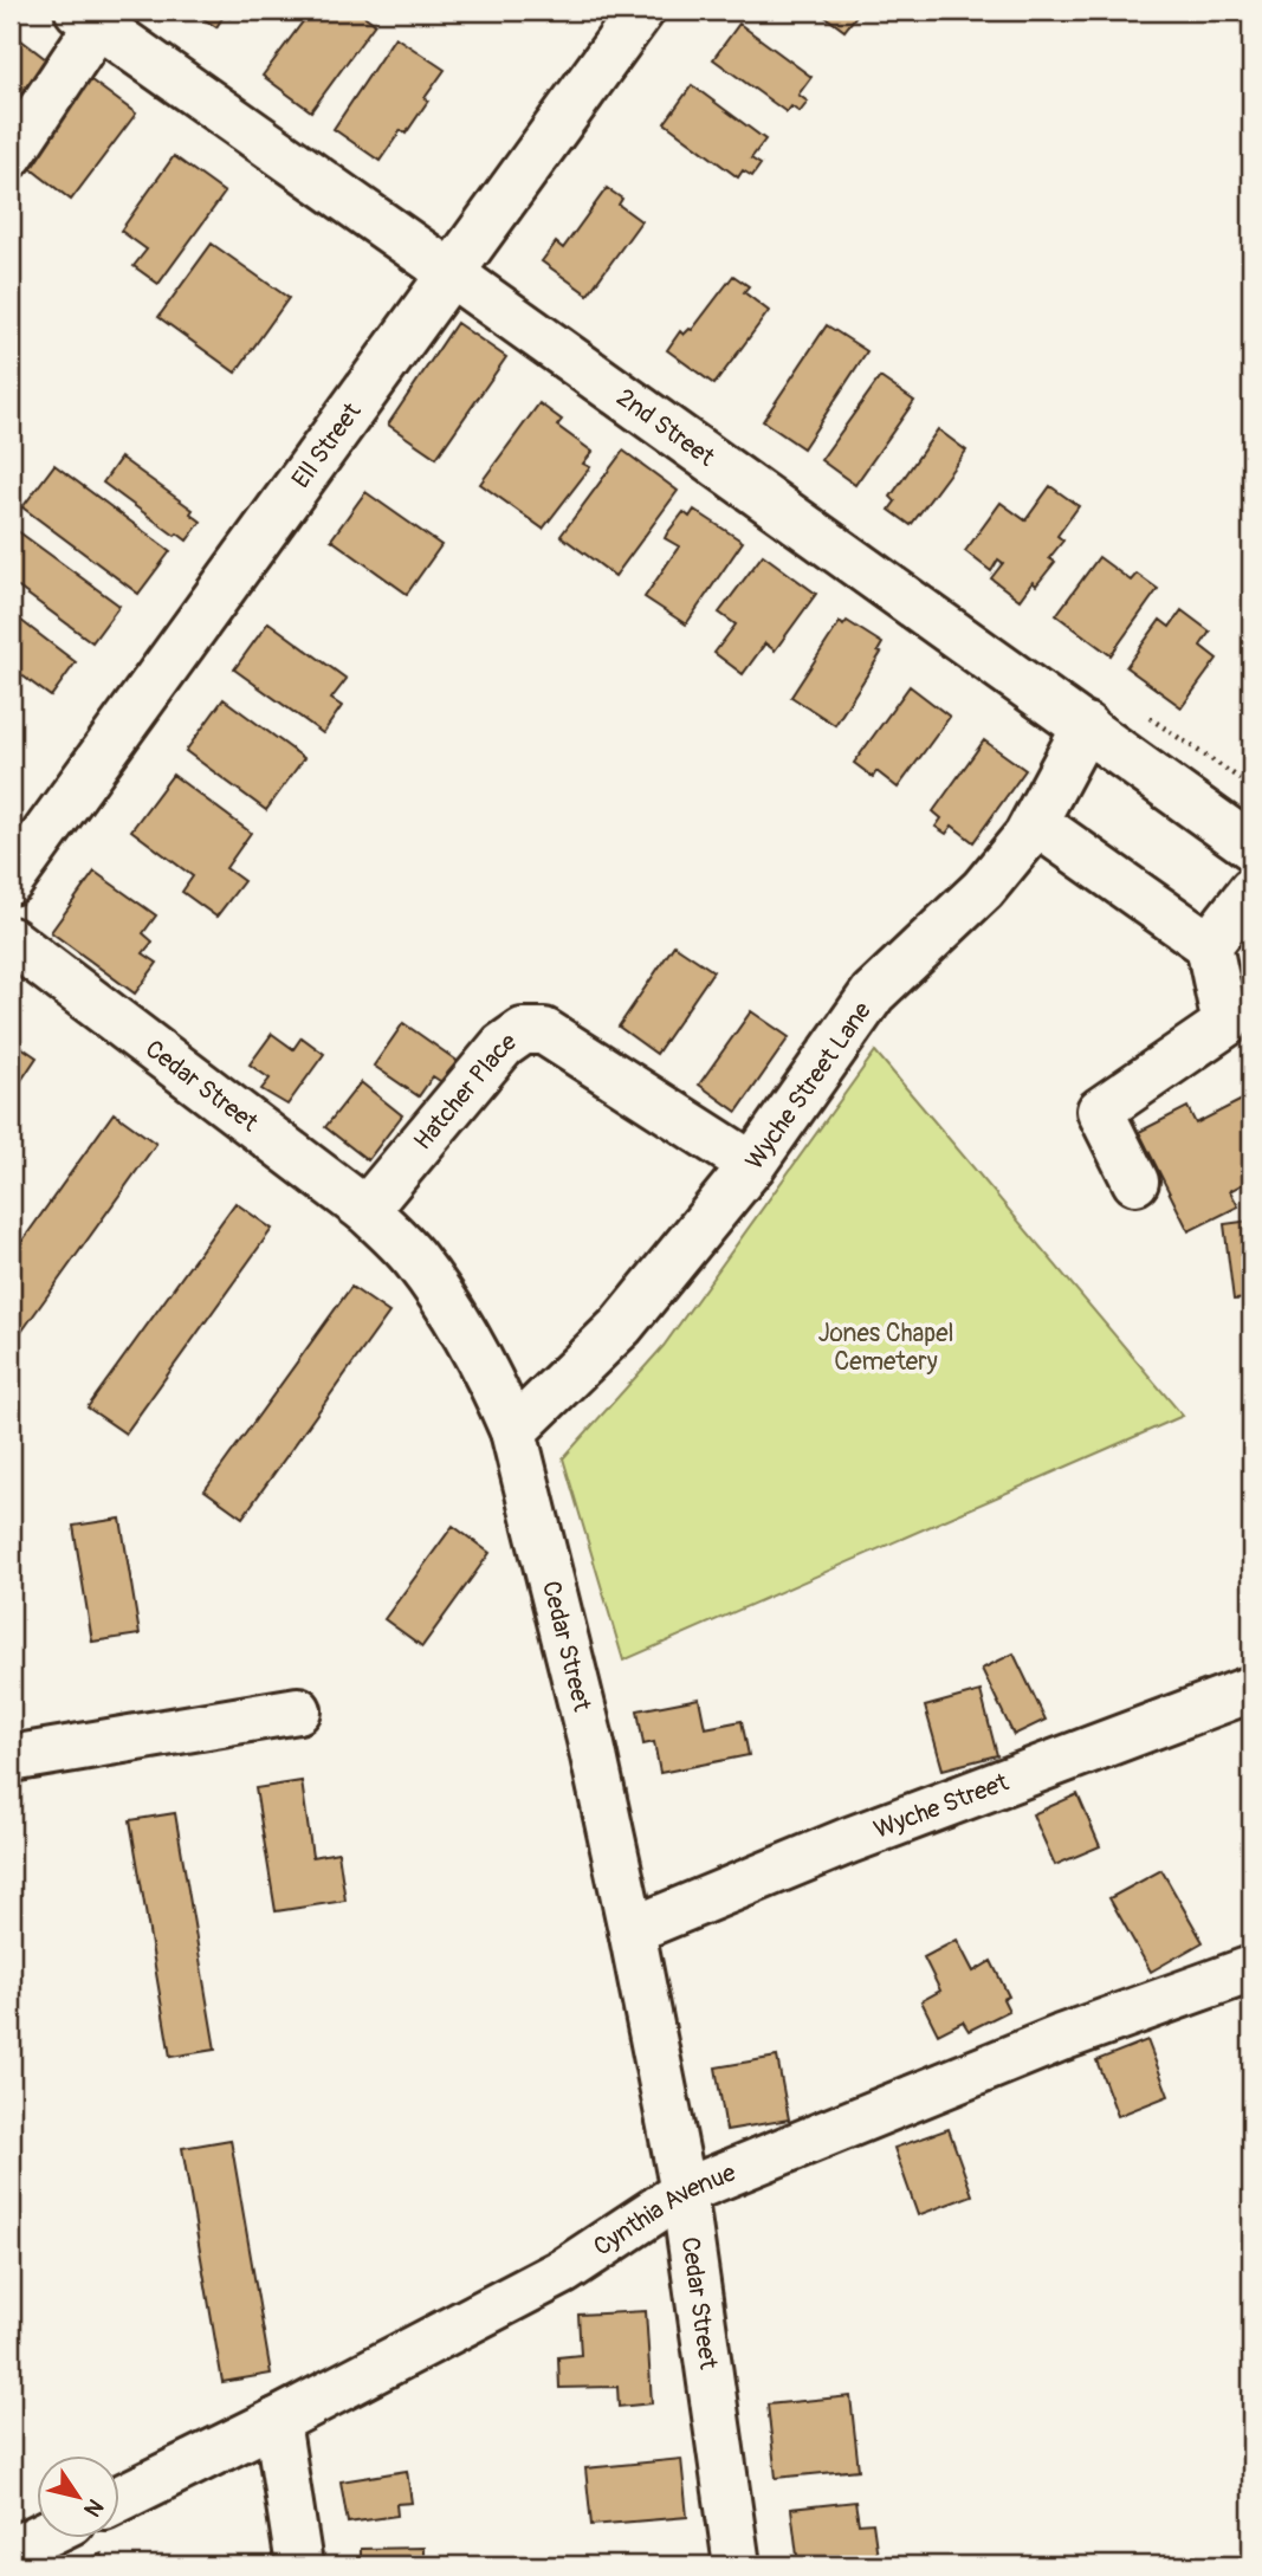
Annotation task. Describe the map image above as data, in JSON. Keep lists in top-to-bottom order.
{
  "streets": {
    "street": [
      "2nd Street",
      "Ell Street",
      "Wyche Street Lane",
      "Cedar Street",
      "Hatcher Place",
      "Wyche Street",
      "Cynthia Avenue"
    ]
  },
  "crossings": [
    ["2nd Street", "Ell Street"],
    ["2nd Street", "Wyche Street Lane"],
    ["Wyche Street Lane", "Cedar Street"],
    ["Wyche Street Lane", "Hatcher Place"],
    ["Cedar Street", "Hatcher Place"],
    ["Cedar Street", "Wyche Street"],
    ["Cedar Street", "Cynthia Avenue"]
  ],
  "parks": ["Jones Chapel Cemetery"],
  "north": "bottom right"
}
